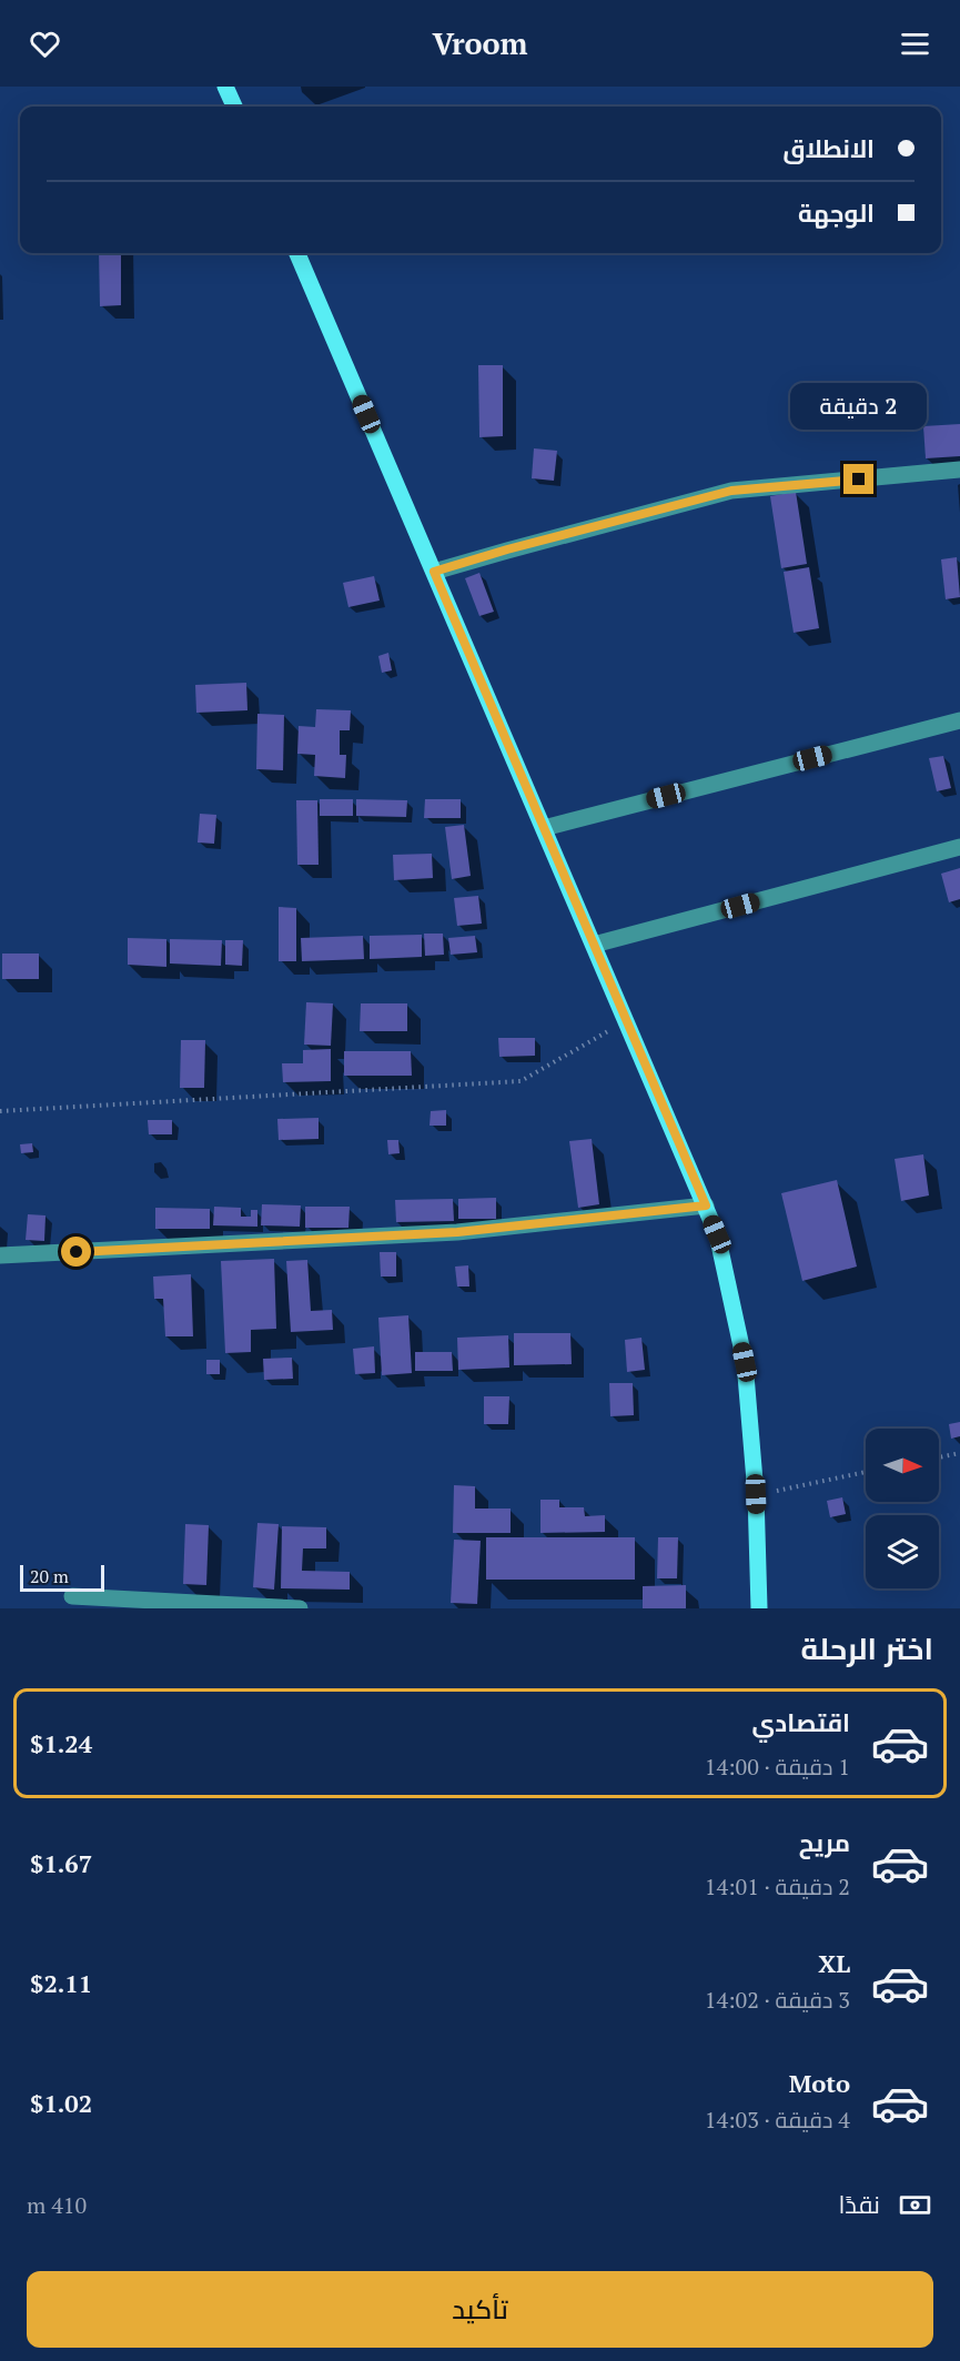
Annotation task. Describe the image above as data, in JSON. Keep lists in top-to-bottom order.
{
  "scale_bar": "20 m",
  "north": "right",
  "page": {
    "header": "Vroom",
    "banner": ["الانطلاق", "الوجهة"],
    "bubble": "2 دقيقة",
    "scale": "20 m",
    "heading": "اختر الرحلة",
    "list": [
      {
        "name": "اقتصادي",
        "note": "1 دقيقة · 14:00",
        "value": "$1.24"
      },
      {
        "name": "مريح",
        "note": "2 دقيقة · 14:01",
        "value": "$1.67"
      },
      {
        "name": "XL",
        "note": "3 دقيقة · 14:02",
        "value": "$2.11"
      },
      {
        "name": "Moto",
        "note": "4 دقيقة · 14:03",
        "value": "$1.02"
      }
    ],
    "pay": ["نقدًا", "410 m"],
    "buttons": "تأكيد"
  }
}
